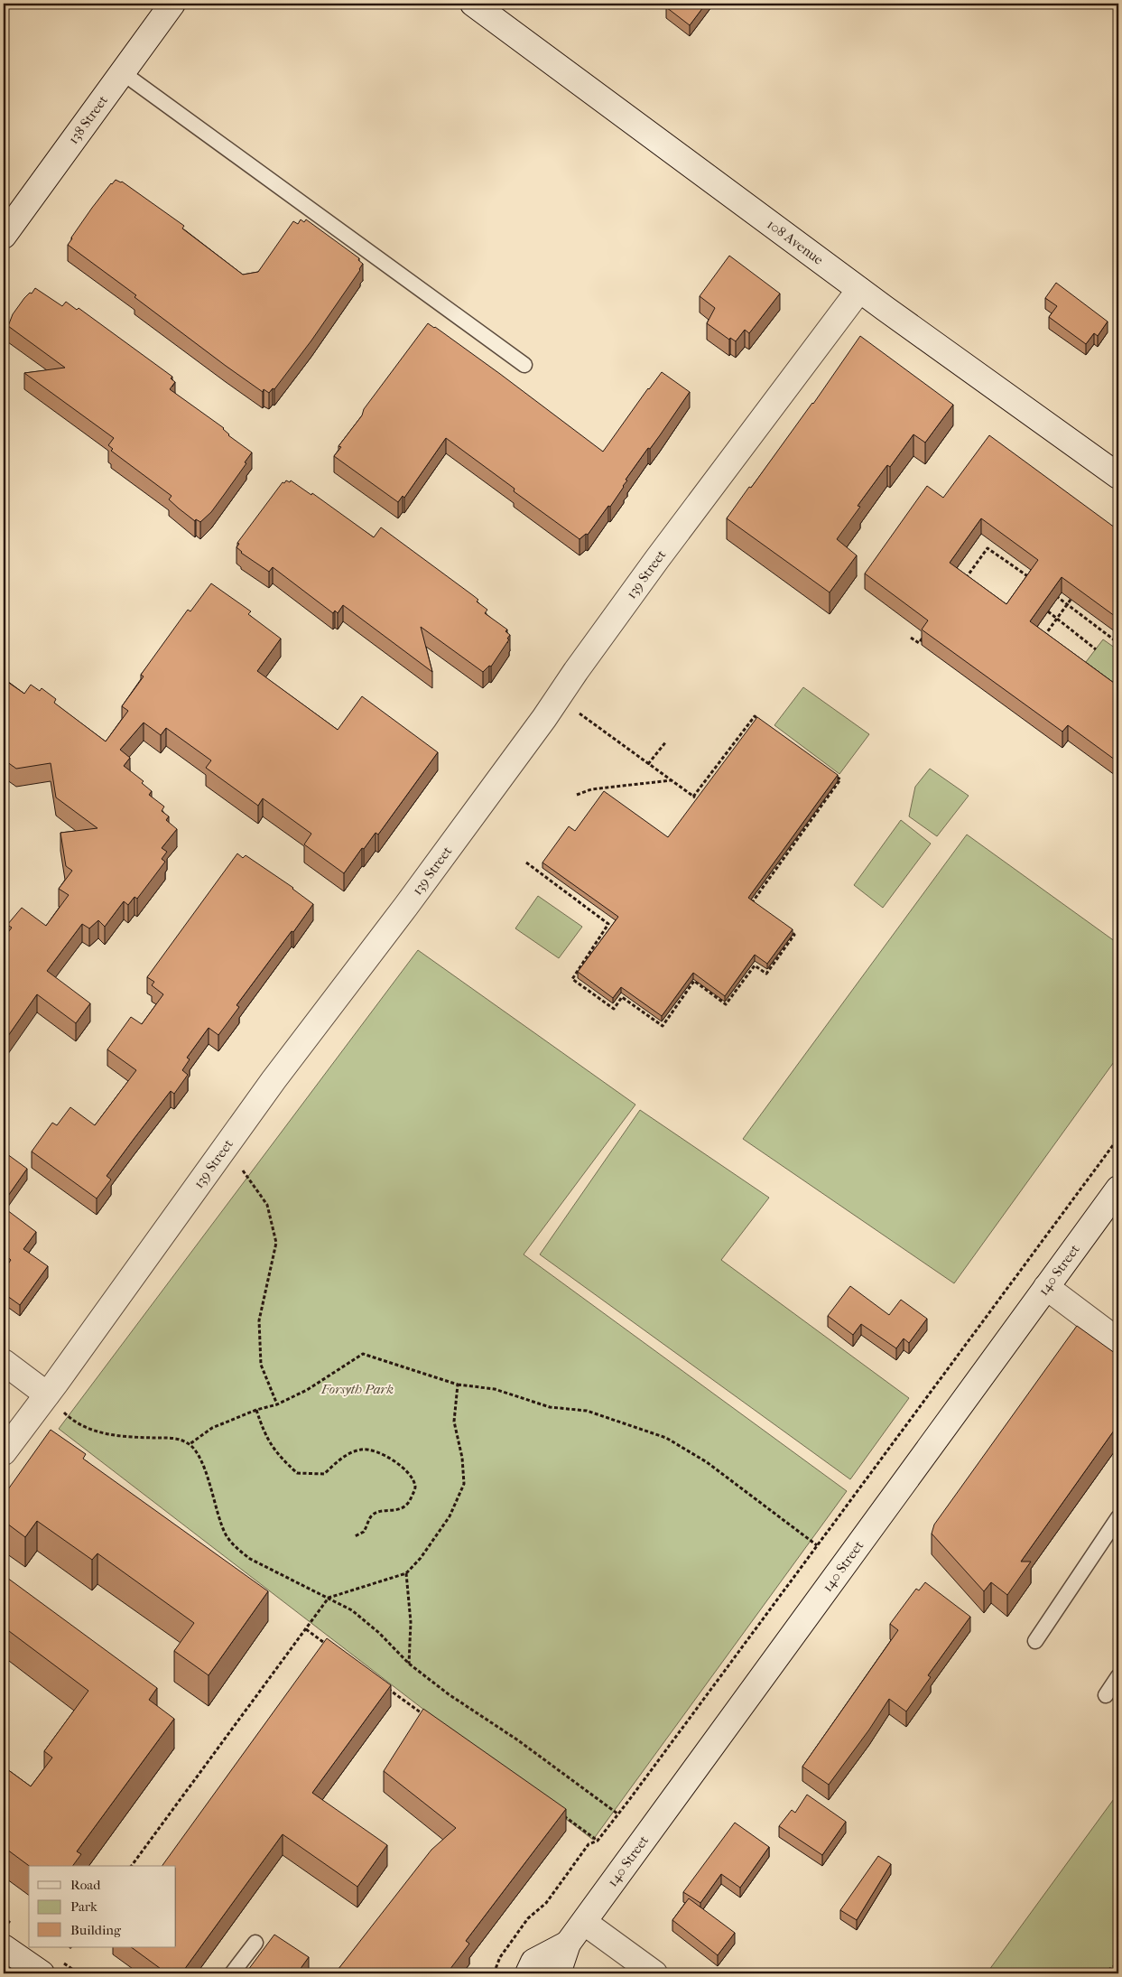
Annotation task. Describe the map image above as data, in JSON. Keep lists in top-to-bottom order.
{
  "streets": {
    "street": [
      "138 Street",
      "108 Avenue",
      "139 Street",
      "140 Street"
    ]
  },
  "crossings": [
    ["108 Avenue", "139 Street"]
  ],
  "parks": ["Forsyth Park"],
  "legend": ["Road", "Park", "Building"]
}
